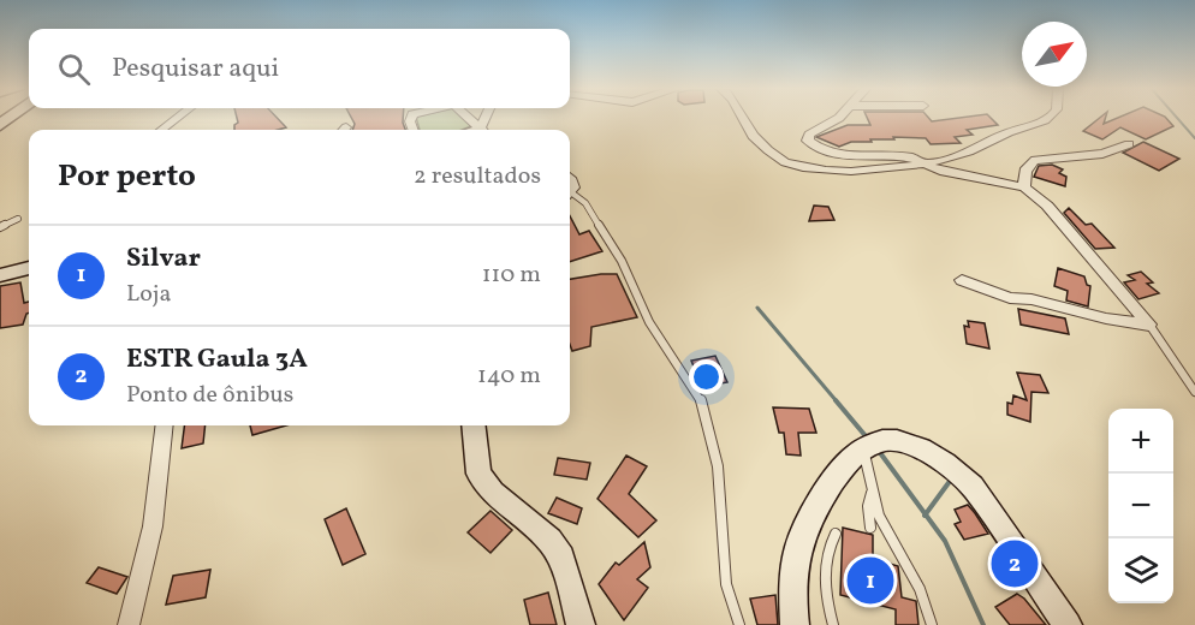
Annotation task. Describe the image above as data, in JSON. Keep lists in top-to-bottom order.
{
  "north": "top right",
  "page": {
    "search": "Pesquisar aqui",
    "heading": ["Por perto", "2 resultados"],
    "list": [
      {
        "mark": "1",
        "name": "Silvar",
        "note": "Loja",
        "value": "110 m"
      },
      {
        "mark": "2",
        "name": "ESTR Gaula 3A",
        "note": "Ponto de ônibus",
        "value": "140 m"
      }
    ],
    "map_buttons": ["+", "−"],
    "pins": ["2", "1"]
  }
}
